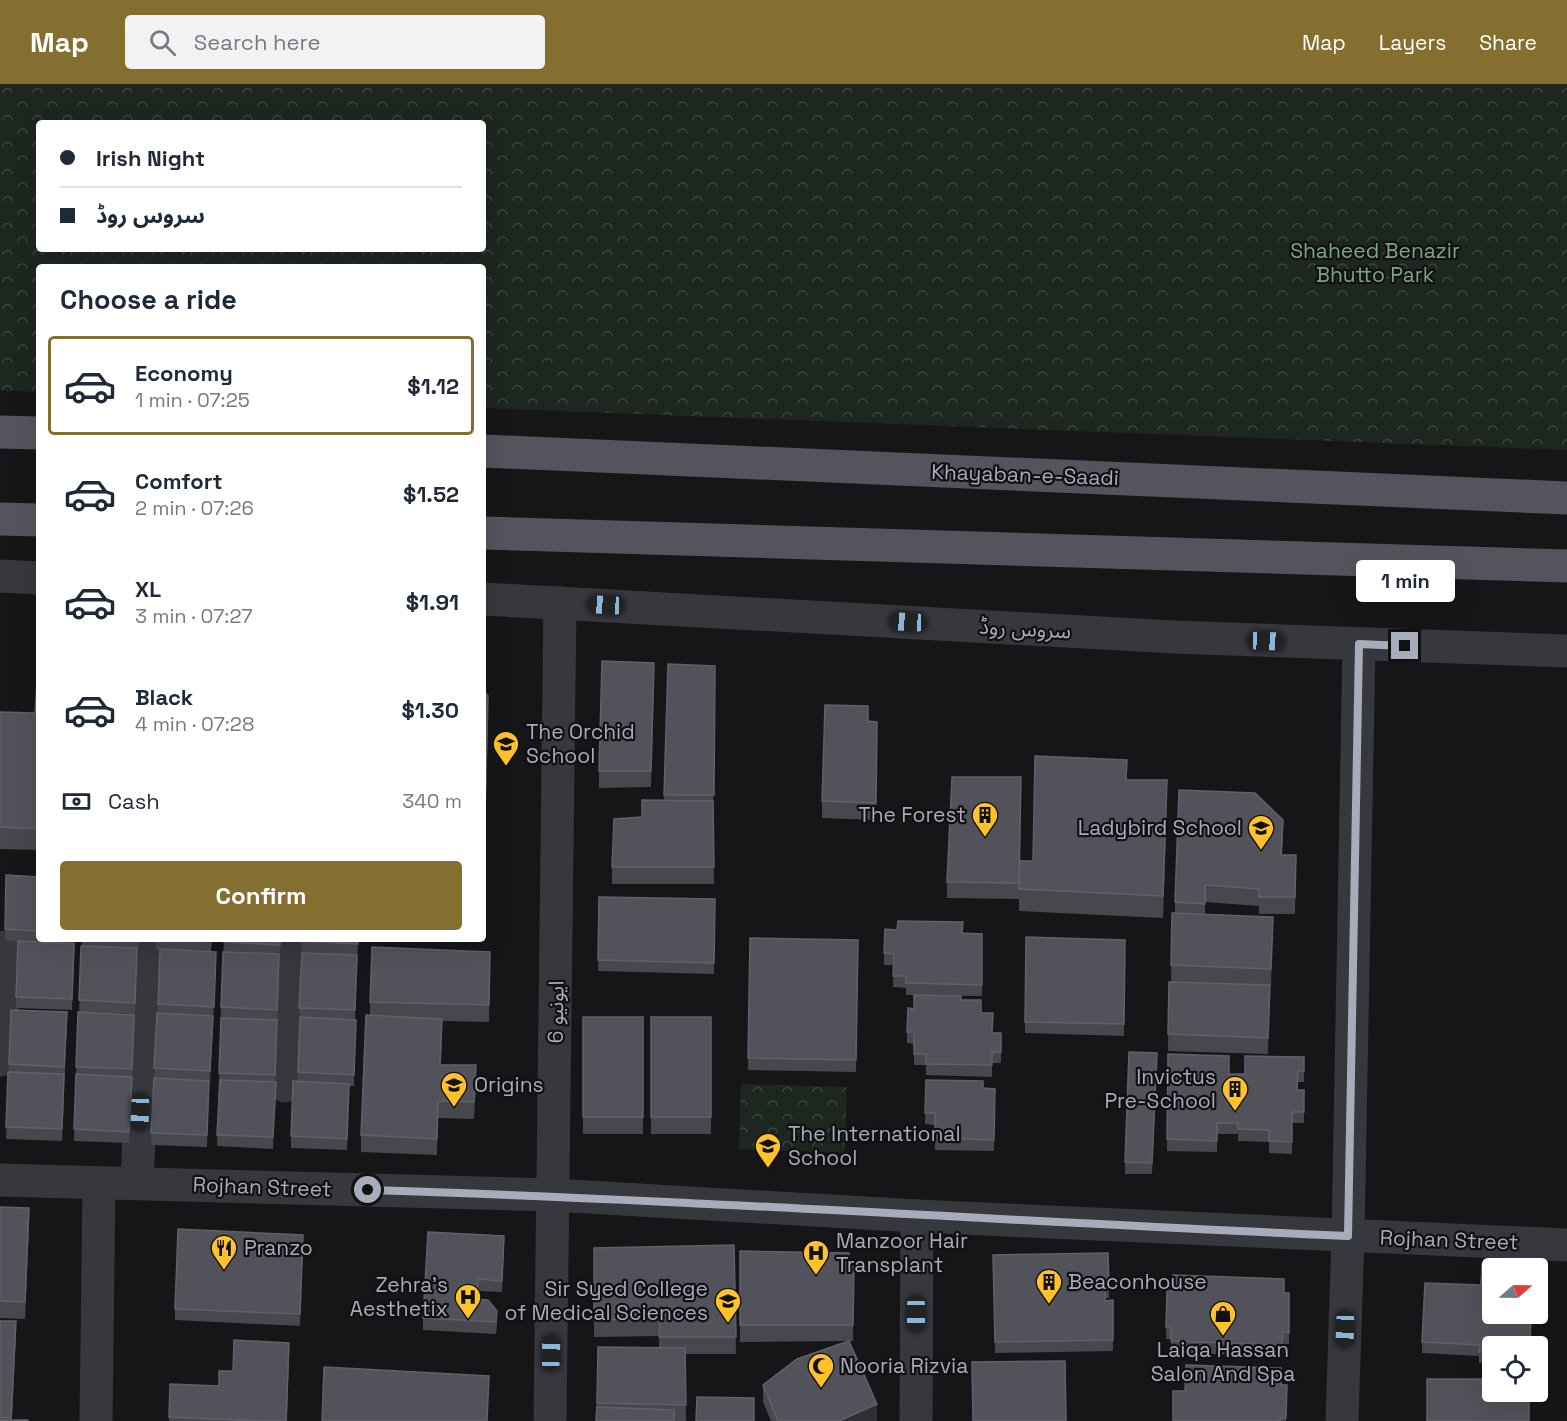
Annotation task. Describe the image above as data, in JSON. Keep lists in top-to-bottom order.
{
  "streets": {
    "main road": ["Khayaban-e-Saadi"],
    "street": ["سروس روڈ", "ایونیو 6", "Rojhan Street"]
  },
  "crossings": [
    ["سروس روڈ", "ایونیو 6"],
    ["ایونیو 6", "Rojhan Street"]
  ],
  "parks": ["Shaheed Benazir Bhutto Park"],
  "places": {
    "school or university": [
      "The Orchid School",
      "Ladybird School",
      "Origins",
      "The International School",
      "Sir Syed College of Medical Sciences"
    ],
    "building": ["The Forest", "Invictus Pre-School", "Beaconhouse"],
    "restaurant": ["Pranzo"],
    "hospital": ["Manzoor Hair Transplant", "Zehra's Aesthetix"],
    "shop": ["Laiqa Hassan Salon And Spa"],
    "mosque": ["Nooria Rizvia"]
  },
  "north": "right",
  "page": {
    "header": "Map",
    "search": "Search here",
    "nav": ["Map", "Layers", "Share"],
    "banner": ["Irish Night", "سروس روڈ"],
    "heading": "Choose a ride",
    "list": [
      {
        "name": "Economy",
        "note": "1 min · 07:25",
        "value": "$1.12"
      },
      {
        "name": "Comfort",
        "note": "2 min · 07:26",
        "value": "$1.52"
      },
      {
        "name": "XL",
        "note": "3 min · 07:27",
        "value": "$1.91"
      },
      {
        "name": "Black",
        "note": "4 min · 07:28",
        "value": "$1.30"
      }
    ],
    "bubble": "1 min",
    "pay": ["Cash", "340 m"],
    "buttons": "Confirm"
  }
}
